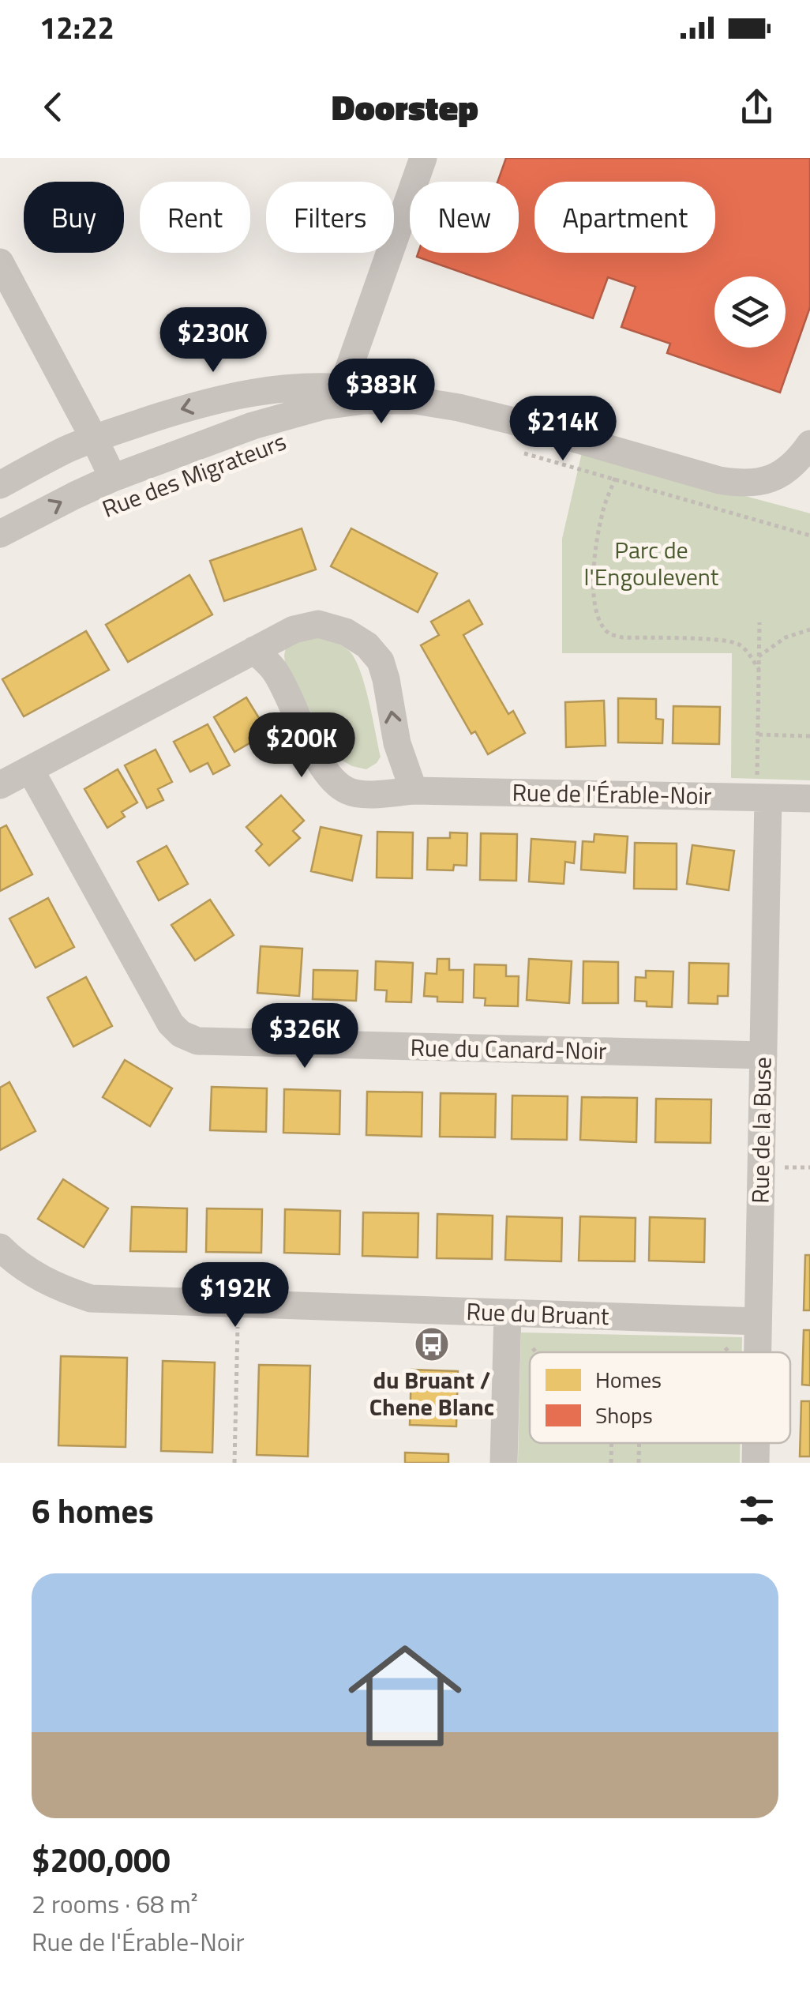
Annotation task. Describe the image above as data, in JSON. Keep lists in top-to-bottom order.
{
  "streets": {
    "street": [
      "Rue des Migrateurs",
      "Rue de l'Érable-Noir",
      "Rue du Canard-Noir",
      "Rue de la Buse",
      "Rue du Bruant"
    ]
  },
  "crossings": [
    ["Rue de l'Érable-Noir", "Rue de la Buse"],
    ["Rue du Canard-Noir", "Rue de la Buse"],
    ["Rue de la Buse", "Rue du Bruant"]
  ],
  "parks": ["Parc de l'Engoulevent"],
  "places": {
    "bus stop": ["du Bruant / Chene Blanc"]
  },
  "legend": ["Homes", "Shops"],
  "page": {
    "status": "12:22",
    "header": "Doorstep",
    "chip": [
      "Buy",
      "Rent",
      "Filters",
      "New",
      "Apartment"
    ],
    "price": [
      "$230K",
      "$383K",
      "$214K",
      "$200K",
      "$326K",
      "$192K"
    ],
    "heading": "6 homes",
    "list": [
      {
        "name": "$200,000",
        "note": "2 rooms · 68 m² · Rue de l'Érable-Noir"
      }
    ]
  }
}
